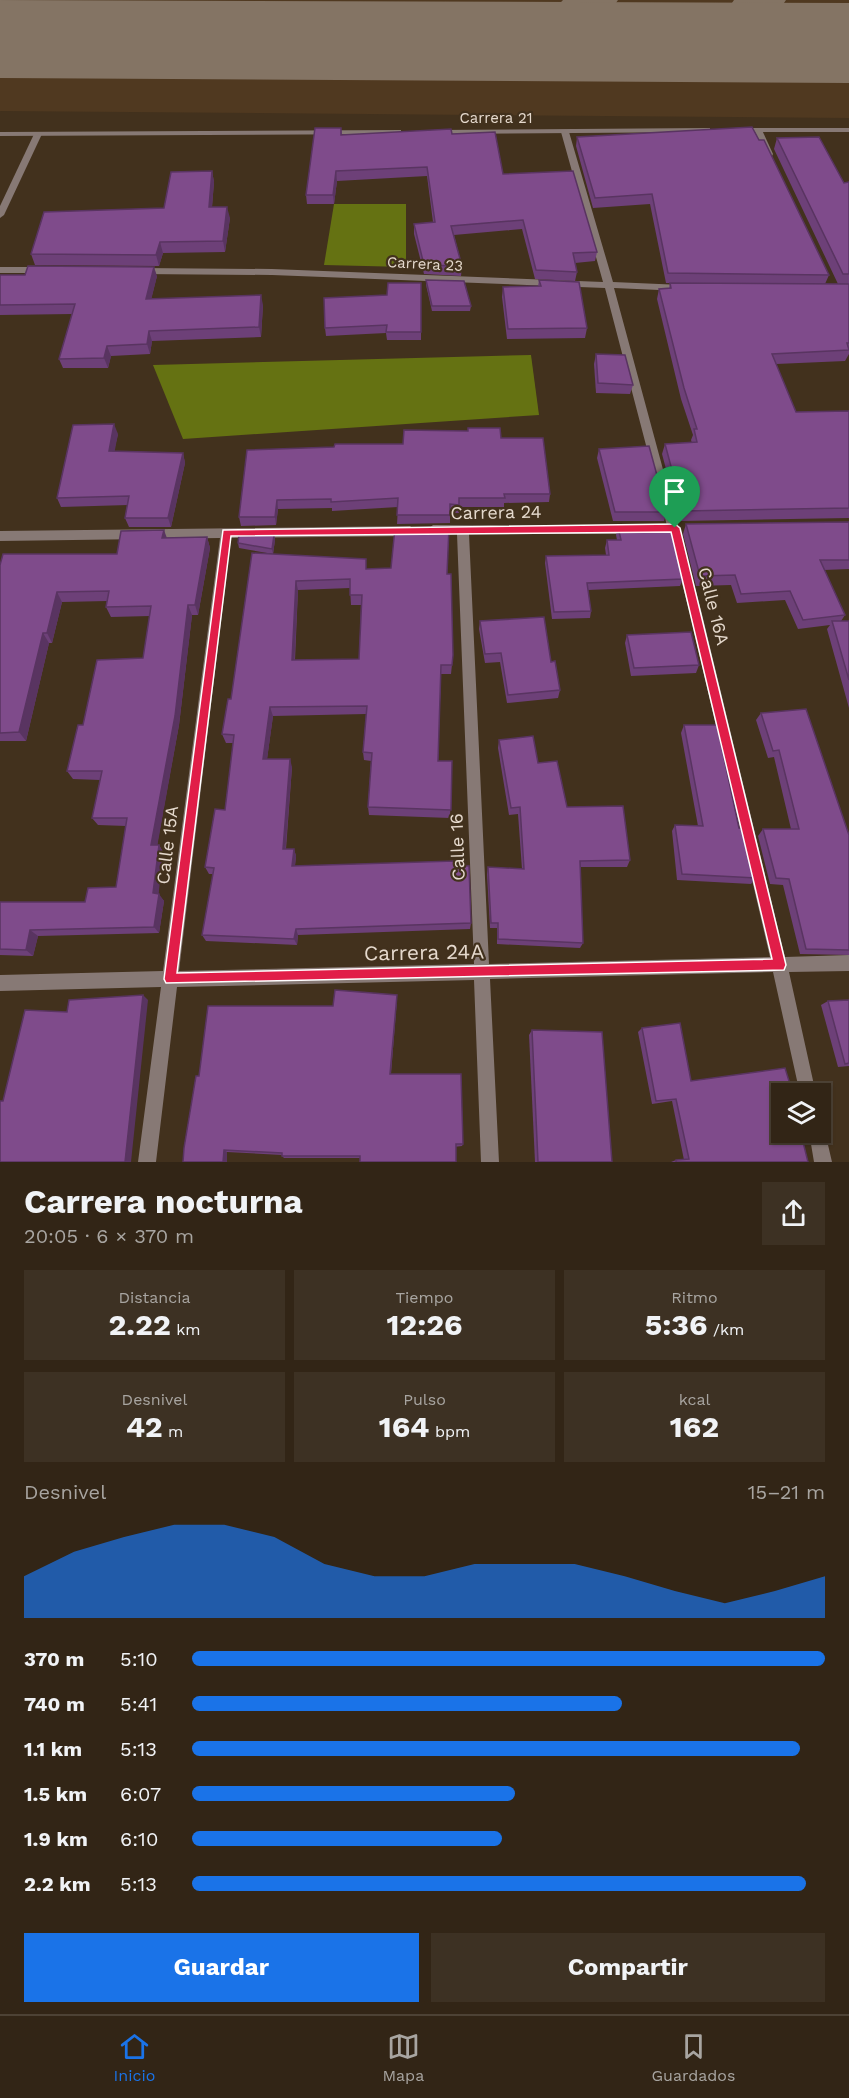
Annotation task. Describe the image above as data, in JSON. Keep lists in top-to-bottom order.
{
  "streets": {
    "street": [
      "Carrera 21",
      "Carrera 23",
      "Carrera 24",
      "Calle 16A",
      "Calle 15A",
      "Calle 16",
      "Carrera 24A"
    ]
  },
  "crossings": [
    ["Carrera 21", "Calle 16A"],
    ["Carrera 23", "Calle 16A"],
    ["Carrera 24", "Calle 15A"],
    ["Carrera 24", "Calle 16"],
    ["Calle 16A", "Carrera 24A"],
    ["Calle 15A", "Carrera 24A"],
    ["Calle 16", "Carrera 24A"]
  ],
  "page": {
    "heading": ["Carrera nocturna", "20:05 · 6 × 370 m"],
    "stats": [
      ["Distancia", "2.22 km"],
      ["Tiempo", "12:26"],
      ["Ritmo", "5:36 /km"],
      ["Desnivel", "42 m"],
      ["Pulso", "164 bpm"],
      ["kcal", "162"]
    ],
    "chart": ["Desnivel", "15–21 m"],
    "list": [
      {
        "name": "370 m",
        "note": "5:10"
      },
      {
        "name": "740 m",
        "note": "5:41"
      },
      {
        "name": "1.1 km",
        "note": "5:13"
      },
      {
        "name": "1.5 km",
        "note": "6:07"
      },
      {
        "name": "1.9 km",
        "note": "6:10"
      },
      {
        "name": "2.2 km",
        "note": "5:13"
      }
    ],
    "buttons": ["Guardar", "Compartir"],
    "tabs": ["Inicio", "Mapa", "Guardados"]
  }
}
